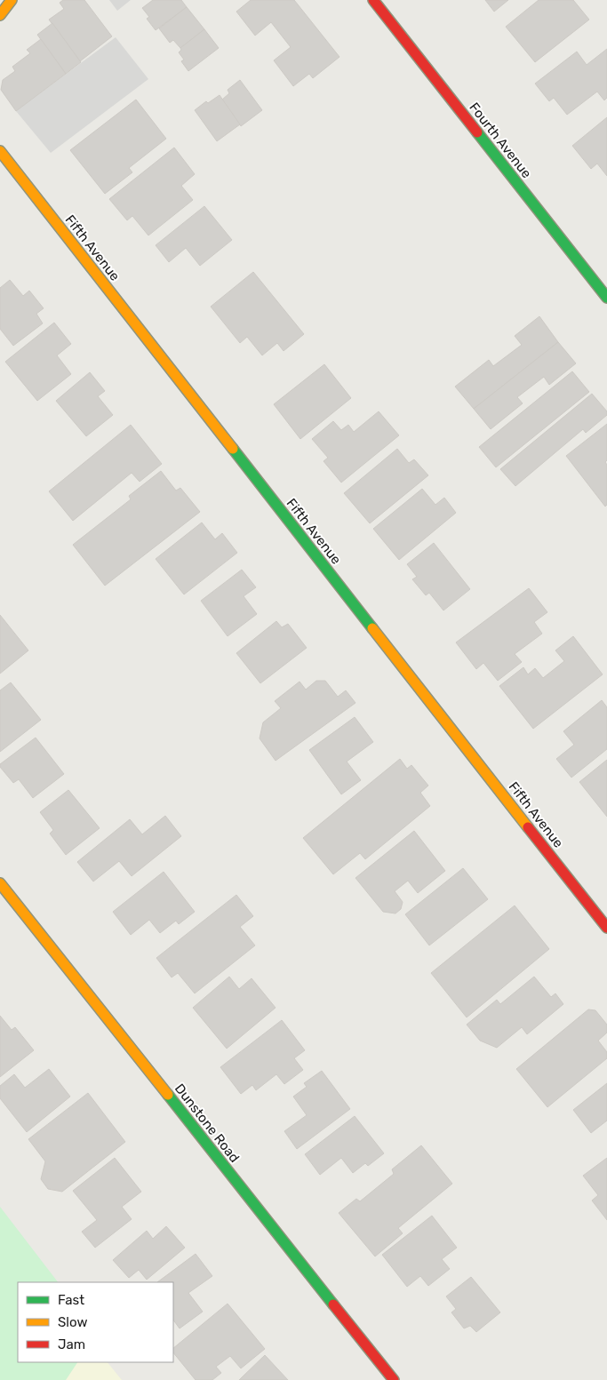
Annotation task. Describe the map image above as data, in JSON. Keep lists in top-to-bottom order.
{
  "streets": {
    "street": ["Fourth Avenue", "Fifth Avenue", "Dunstone Road"]
  },
  "legend": ["Fast", "Slow", "Jam"]
}
